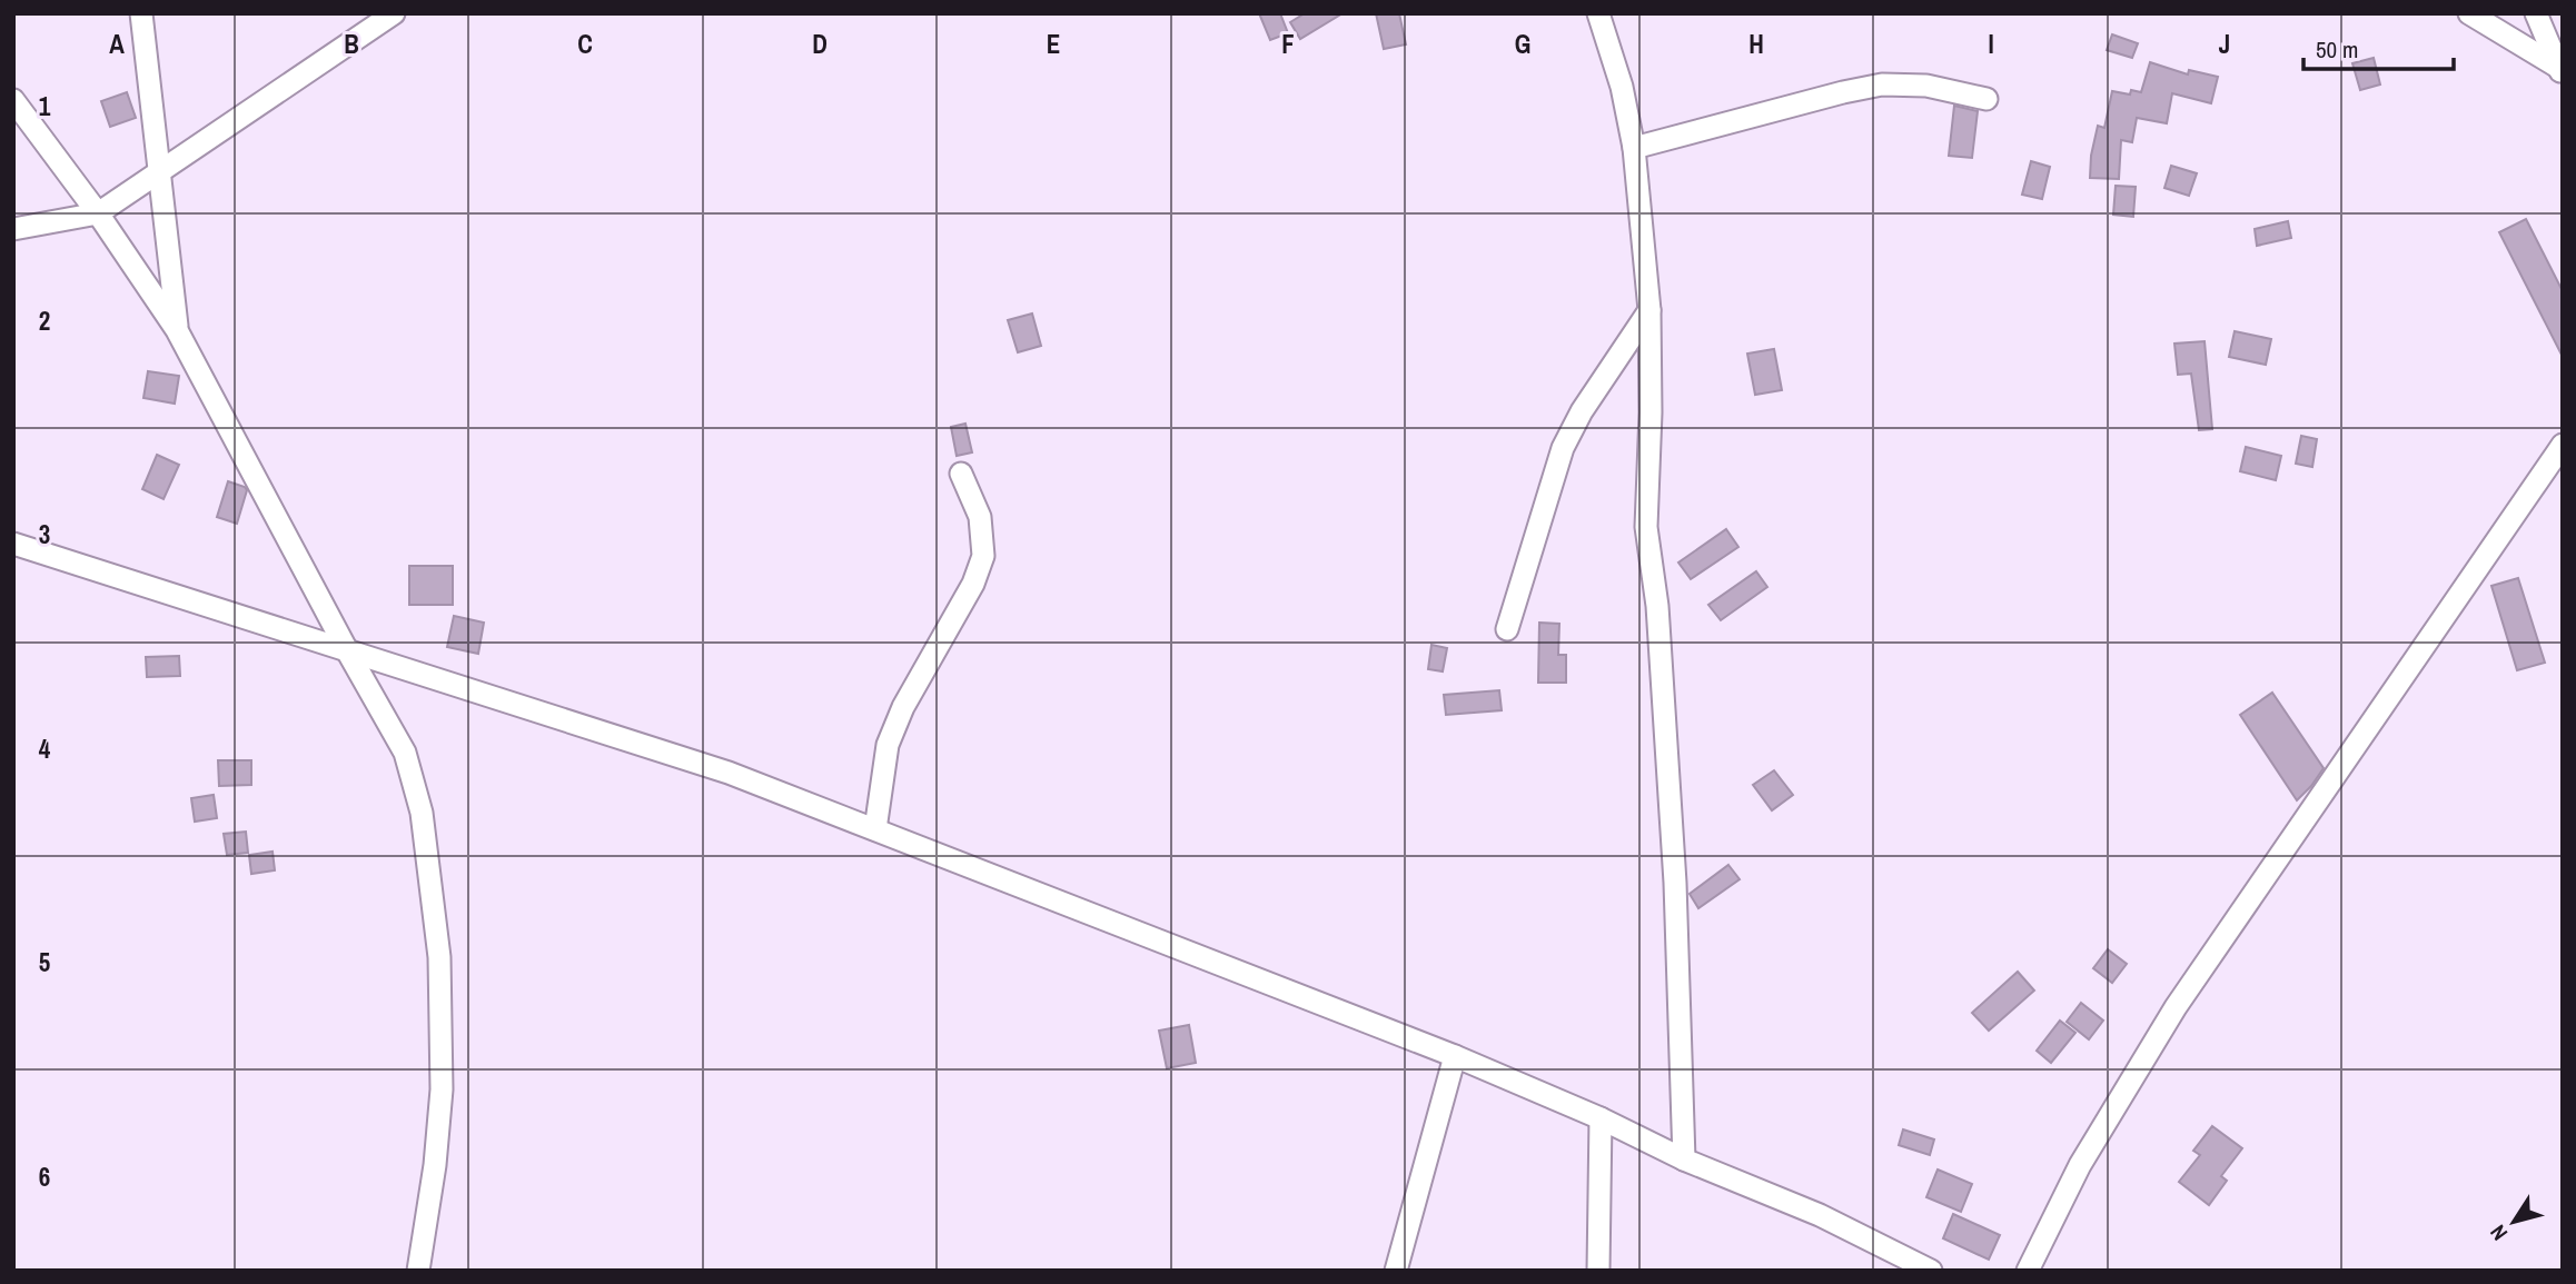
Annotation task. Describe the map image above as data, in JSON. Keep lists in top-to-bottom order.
{
  "scale_bar": "50 m",
  "north": "bottom left",
  "grid": {
    "columns": [
      "A",
      "B",
      "C",
      "D",
      "E",
      "F",
      "G",
      "H",
      "I",
      "J"
    ],
    "rows": [
      "1",
      "2",
      "3",
      "4",
      "5",
      "6"
    ]
  }
}
